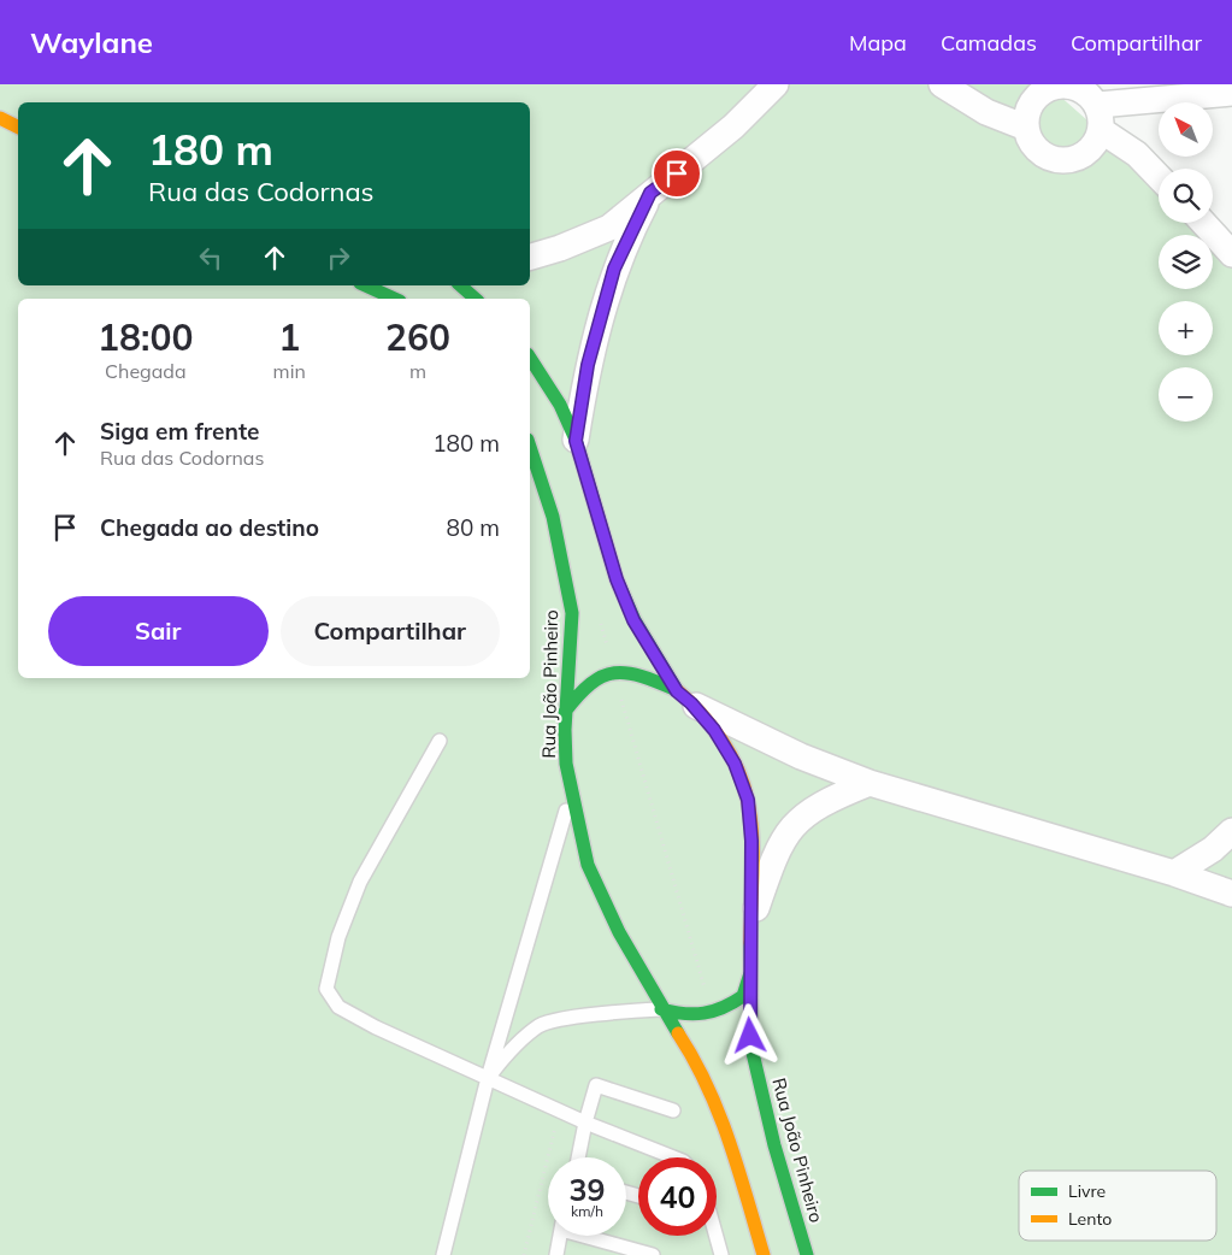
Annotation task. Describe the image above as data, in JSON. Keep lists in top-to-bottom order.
{
  "streets": {
    "street": ["Rua João Pinheiro"]
  },
  "legend": ["Livre", "Lento"],
  "north": "top left",
  "page": {
    "header": "Waylane",
    "nav": ["Mapa", "Camadas", "Compartilhar"],
    "map_buttons": ["+", "−"],
    "turn": ["180 m", "Rua das Codornas"],
    "eta": [
      "18:00",
      "Chegada",
      "1",
      "min",
      "260",
      "m"
    ],
    "list": [
      {
        "name": "Siga em frente",
        "note": "Rua das Codornas",
        "value": "180 m"
      },
      {
        "name": "Chegada ao destino",
        "value": "80 m"
      }
    ],
    "buttons": ["Sair", "Compartilhar"],
    "speed": "39 km/h",
    "limit": "40"
  }
}
